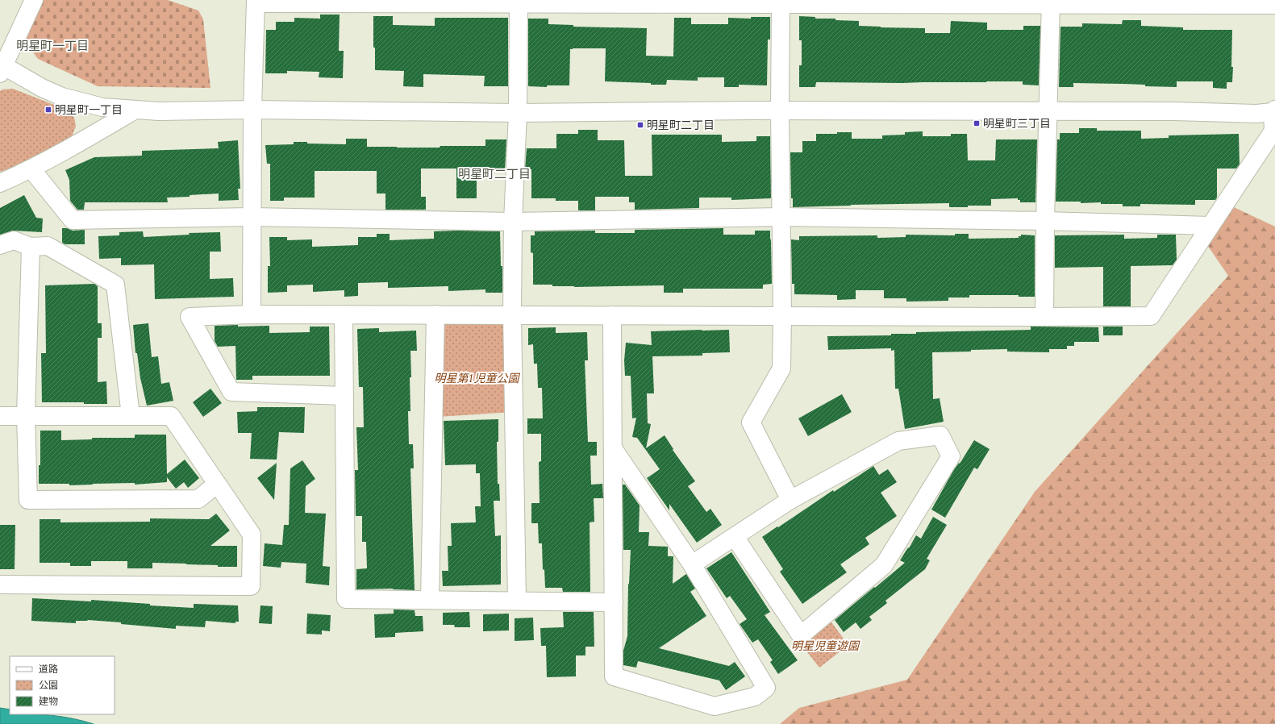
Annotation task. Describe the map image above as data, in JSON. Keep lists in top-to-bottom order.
{
  "districts": ["明星町一丁目", "明星町二丁目"],
  "parks": ["明星第1児童公園", "明星児童遊園"],
  "places": {
    "transit": ["明星町一丁目", "明星町三丁目", "明星町二丁目"]
  },
  "legend": ["道路", "公園", "建物"]
}
